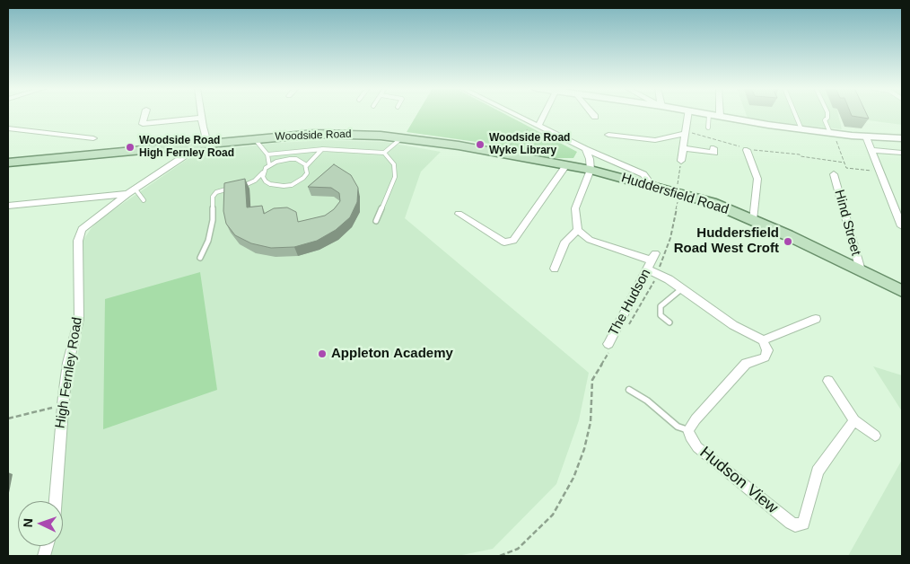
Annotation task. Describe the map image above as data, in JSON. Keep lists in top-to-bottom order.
{
  "streets": {
    "main road": ["Woodside Road", "Huddersfield Road"],
    "street": [
      "Hind Street",
      "The Hudson",
      "High Fernley Road",
      "Hudson View"
    ]
  },
  "crossings": [
    ["Woodside Road", "Huddersfield Road"],
    ["Woodside Road", "High Fernley Road"],
    ["Huddersfield Road", "Hind Street"]
  ],
  "places": [
    "Woodside Road Wyke Library",
    "Woodside Road High Fernley Road",
    "Huddersfield Road West Croft",
    "Appleton Academy"
  ],
  "north": "left"
}
